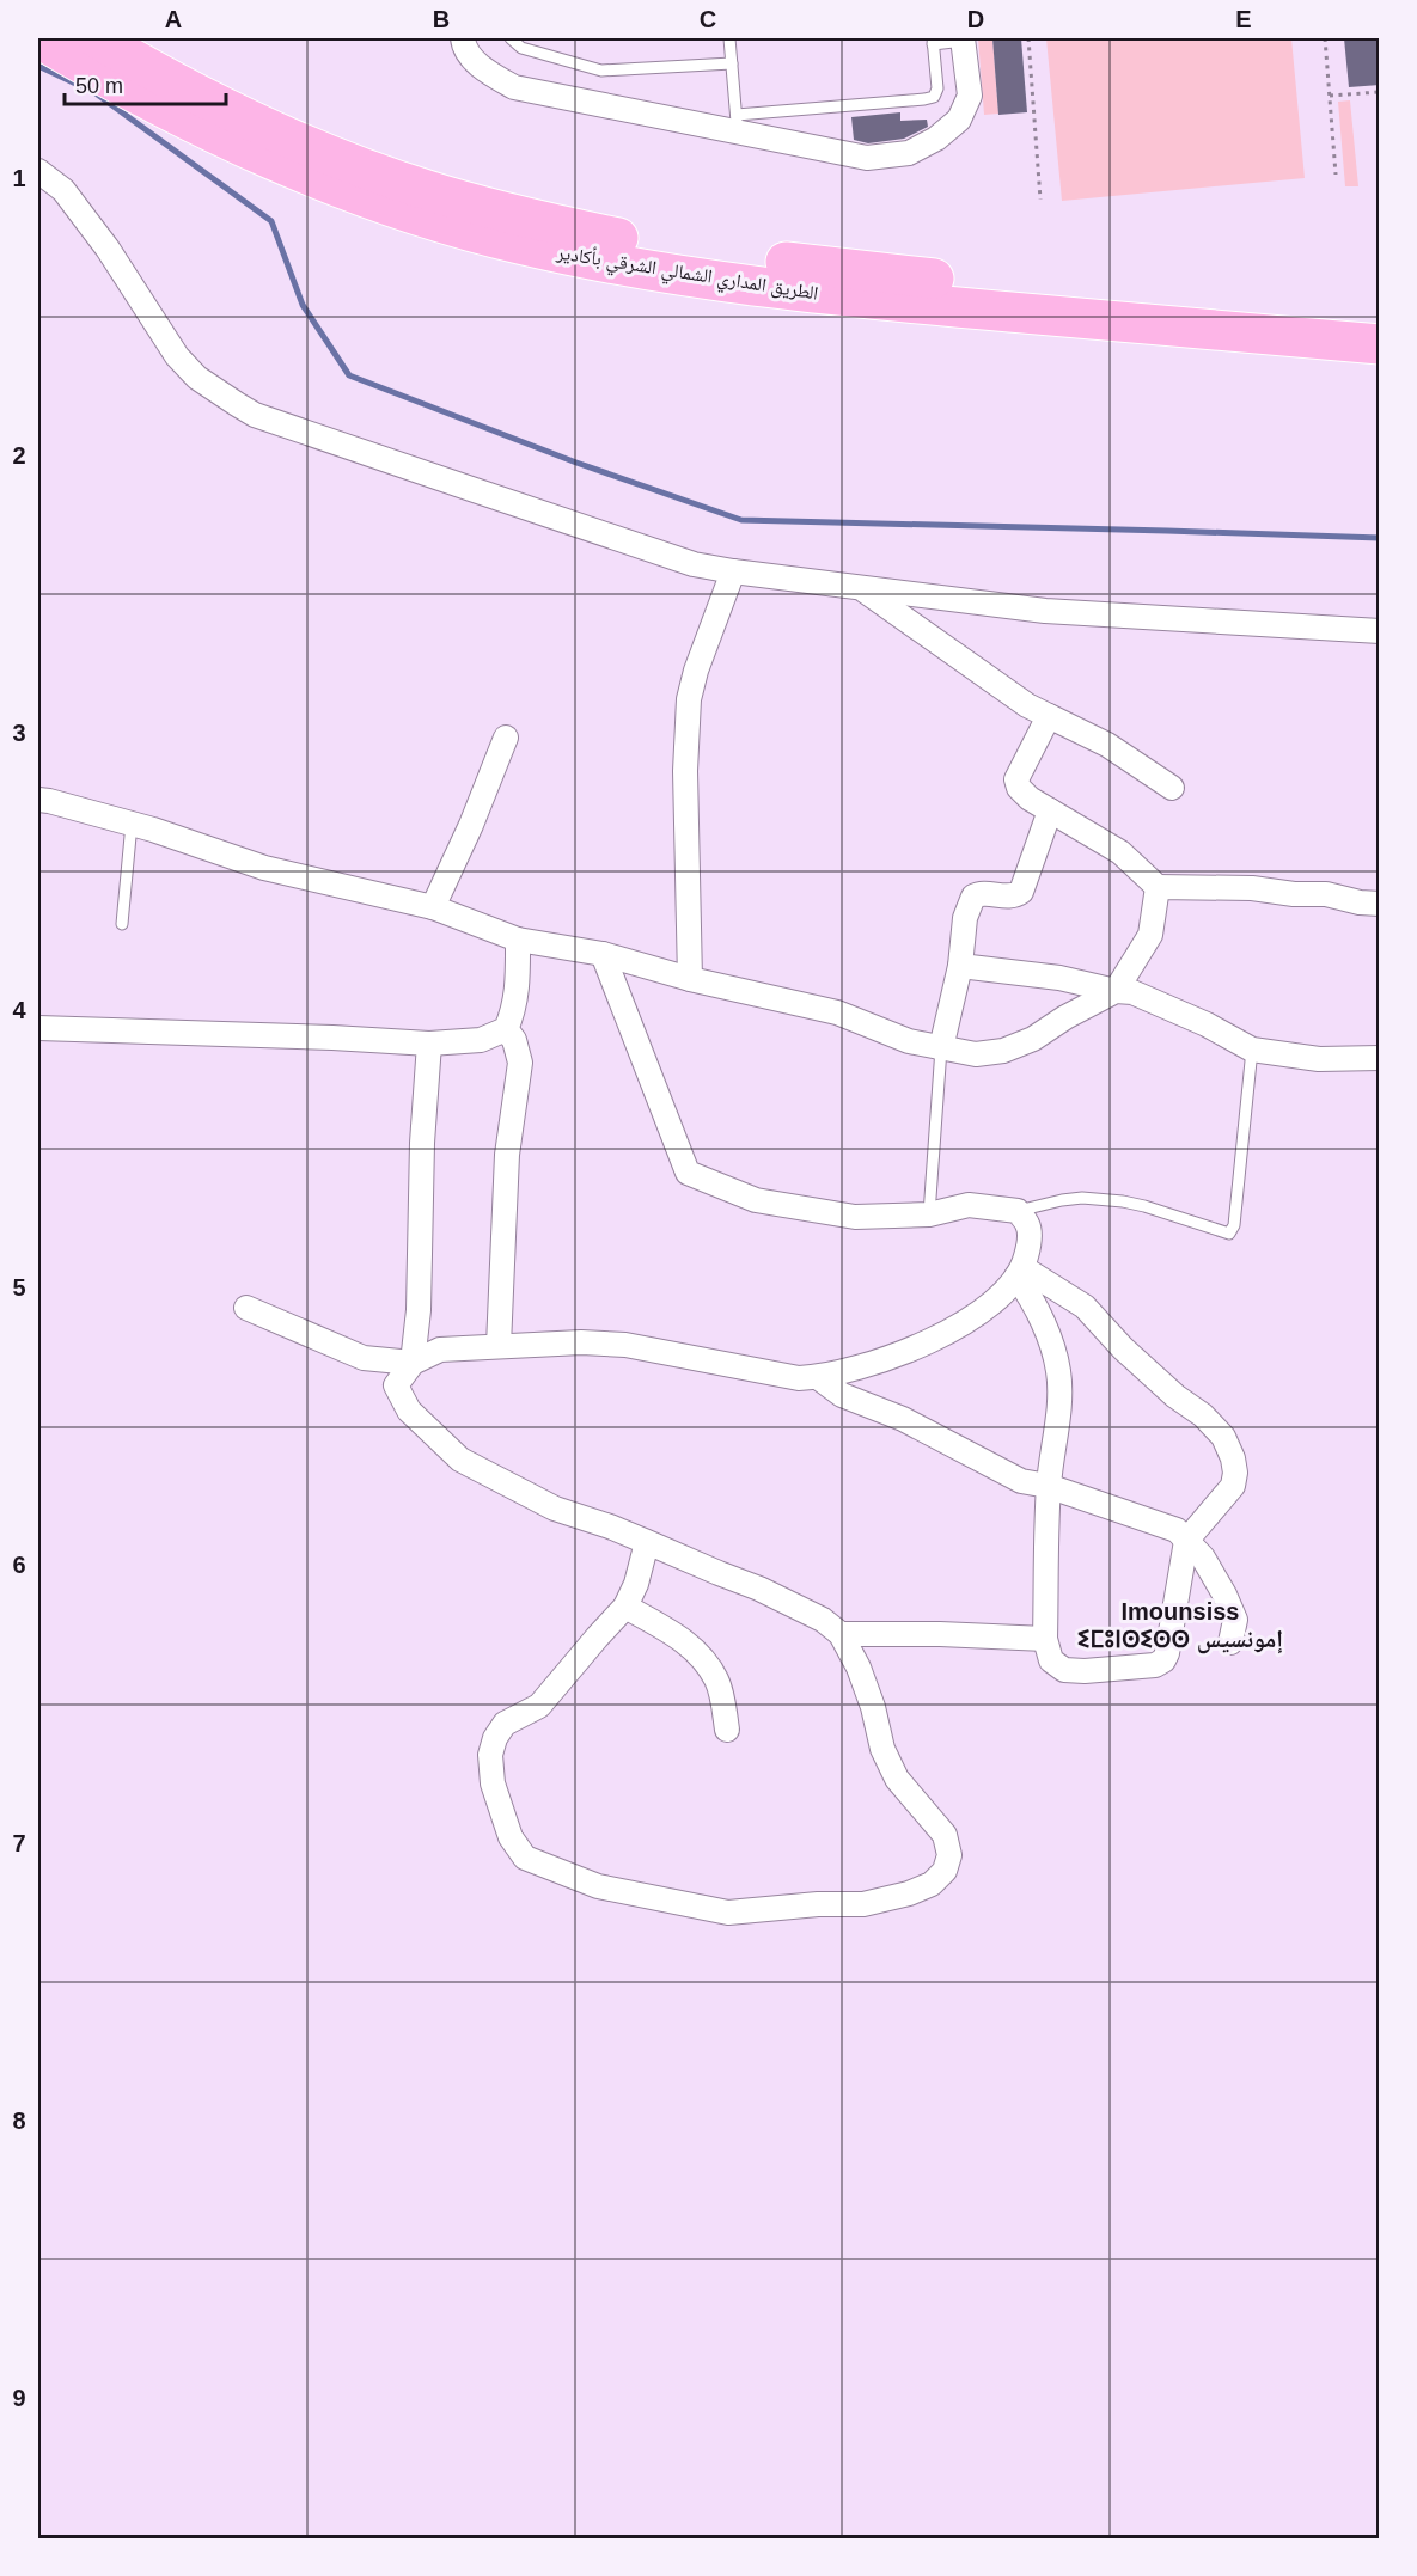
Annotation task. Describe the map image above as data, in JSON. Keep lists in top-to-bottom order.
{
  "streets": {
    "highway": ["الطريق المداري الشمالي الشرقي بأكادير"]
  },
  "districts": ["Imounsiss ⵉⵎⵓⵏⵙⵉⵙⵙ إمونسيس"],
  "scale_bar": "50 m",
  "grid": {
    "columns": [
      "A",
      "B",
      "C",
      "D",
      "E"
    ],
    "rows": [
      "1",
      "2",
      "3",
      "4",
      "5",
      "6",
      "7",
      "8",
      "9"
    ]
  }
}
